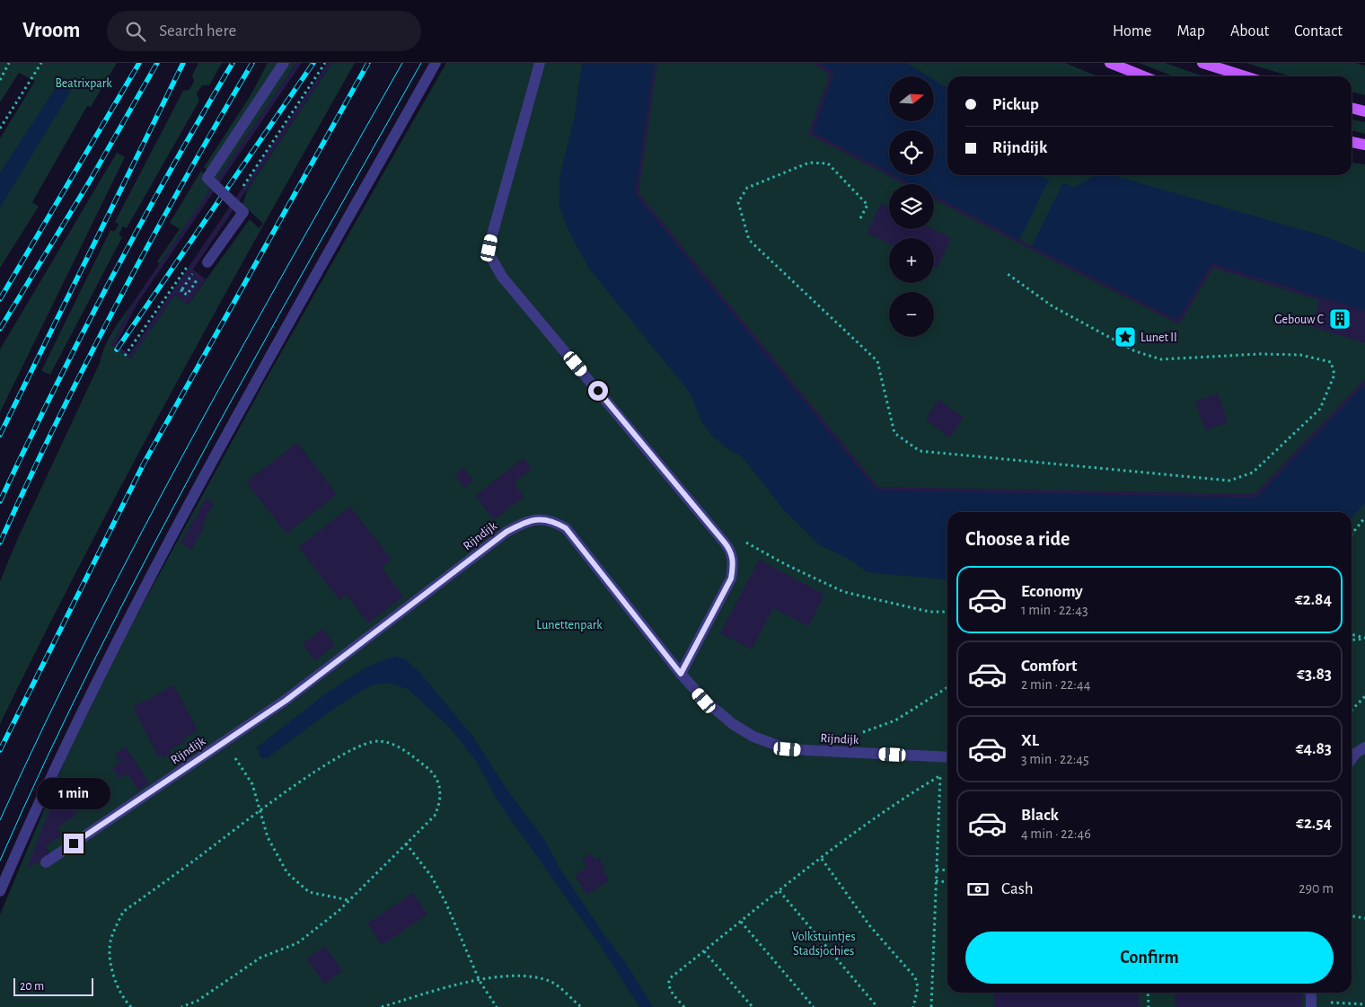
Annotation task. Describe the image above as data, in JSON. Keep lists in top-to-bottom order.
{
  "streets": {
    "street": ["Rijndijk"]
  },
  "parks": ["Beatrixpark", "Lunettenpark", "Volkstuintjes Stadsjochies"],
  "places": {
    "building": ["Gebouw C"],
    "place": ["Lunet II"]
  },
  "scale_bar": "20 m",
  "north": "right",
  "page": {
    "header": "Vroom",
    "search": "Search here",
    "nav": [
      "Home",
      "Map",
      "About",
      "Contact"
    ],
    "map_buttons": ["+", "−"],
    "banner": ["Pickup", "Rijndijk"],
    "heading": "Choose a ride",
    "list": [
      {
        "name": "Economy",
        "note": "1 min · 22:43",
        "value": "€2.84"
      },
      {
        "name": "Comfort",
        "note": "2 min · 22:44",
        "value": "€3.83"
      },
      {
        "name": "XL",
        "note": "3 min · 22:45",
        "value": "€4.83"
      },
      {
        "name": "Black",
        "note": "4 min · 22:46",
        "value": "€2.54"
      }
    ],
    "bubble": "1 min",
    "pay": ["Cash", "290 m"],
    "buttons": "Confirm",
    "scale": "20 m"
  }
}
